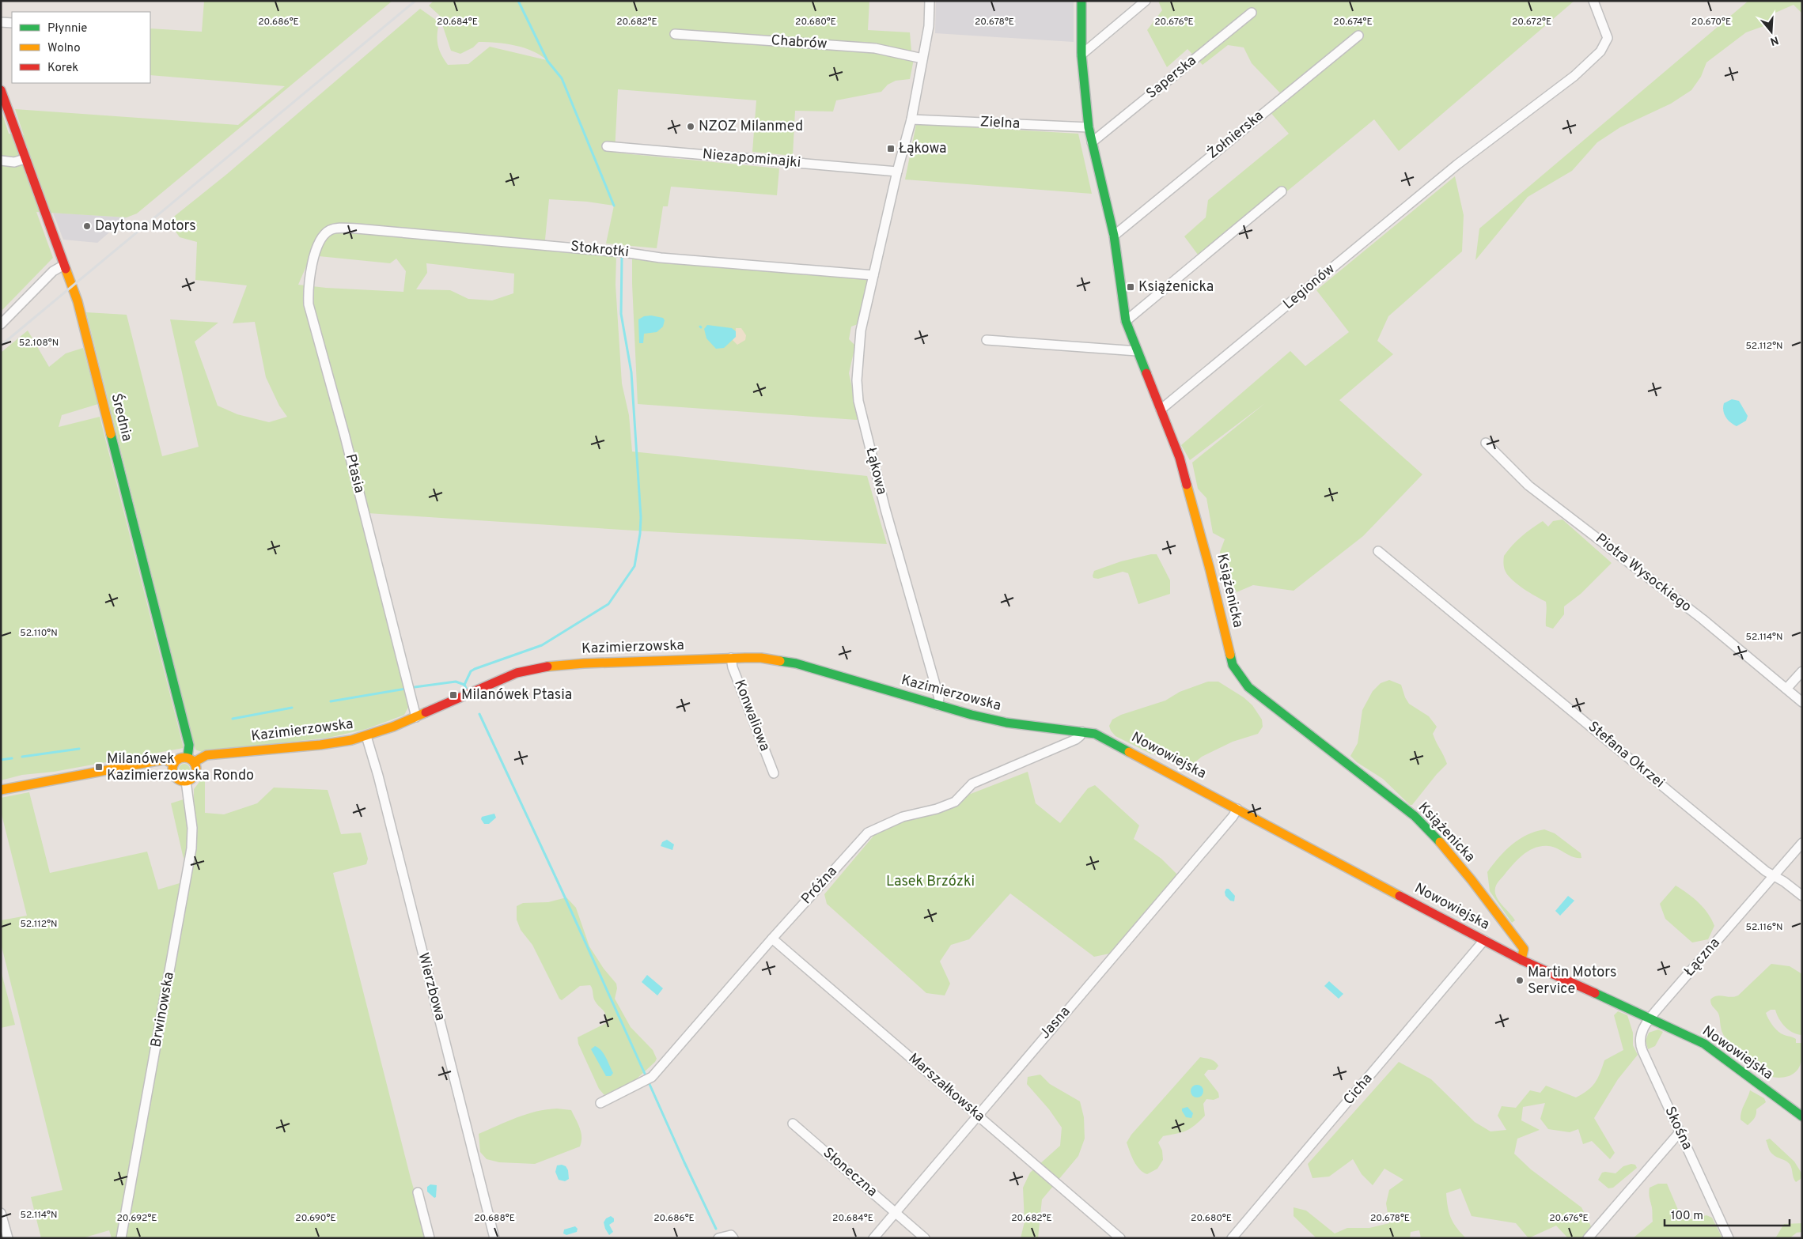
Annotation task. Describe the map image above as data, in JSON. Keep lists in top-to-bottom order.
{
  "streets": {
    "street": [
      "Chabrów",
      "Saperska",
      "Zielna",
      "Żołnierska",
      "Niezapominajki",
      "Stokrotki",
      "Legionów",
      "Średnia",
      "Łąkowa",
      "Ptasia",
      "Piotra Wysockiego",
      "Książenicka",
      "Kazimierzowska",
      "Konwaliowa",
      "Stefana Okrzei",
      "Nowowiejska",
      "Próżna",
      "Łączna",
      "Wierzbowa",
      "Brwinowska",
      "Jasna",
      "Marszałkowska",
      "Cicha",
      "Skośna",
      "Słoneczna"
    ]
  },
  "crossings": [
    ["Chabrów", "Łąkowa"],
    ["Saperska", "Książenicka"],
    ["Zielna", "Łąkowa"],
    ["Zielna", "Książenicka"],
    ["Żołnierska", "Książenicka"],
    ["Niezapominajki", "Łąkowa"],
    ["Stokrotki", "Łąkowa"],
    ["Stokrotki", "Ptasia"],
    ["Legionów", "Książenicka"],
    ["Średnia", "Kazimierzowska"],
    ["Średnia", "Brwinowska"],
    ["Łąkowa", "Kazimierzowska"],
    ["Ptasia", "Kazimierzowska"],
    ["Książenicka", "Nowowiejska"],
    ["Kazimierzowska", "Konwaliowa"],
    ["Kazimierzowska", "Nowowiejska"],
    ["Kazimierzowska", "Próżna"],
    ["Kazimierzowska", "Wierzbowa"],
    ["Kazimierzowska", "Brwinowska"],
    ["Stefana Okrzei", "Łączna"],
    ["Nowowiejska", "Próżna"],
    ["Nowowiejska", "Łączna"],
    ["Nowowiejska", "Jasna"],
    ["Nowowiejska", "Cicha"],
    ["Nowowiejska", "Skośna"],
    ["Próżna", "Marszałkowska"],
    ["Łączna", "Skośna"],
    ["Jasna", "Marszałkowska"],
    ["Jasna", "Słoneczna"]
  ],
  "parks": ["Lasek Brzózki"],
  "places": {
    "other": ["NZOZ Milanmed", "Daytona Motors", "Martin Motors Service"],
    "transit": [
      "Łąkowa",
      "Książenicka",
      "Milanówek Ptasia",
      "Milanówek Kazimierzowska Rondo"
    ]
  },
  "legend": ["Płynnie", "Wolno", "Korek"],
  "scale_bar": "100 m",
  "north": "bottom",
  "coordinates": [
    "20.686°E",
    "20.684°E",
    "20.682°E",
    "20.680°E",
    "20.678°E",
    "20.676°E",
    "20.674°E",
    "20.672°E",
    "20.670°E",
    "52.108°N",
    "52.112°N",
    "52.110°N",
    "52.114°N",
    "52.116°N",
    "20.692°E",
    "20.690°E",
    "20.688°E"
  ]
}
